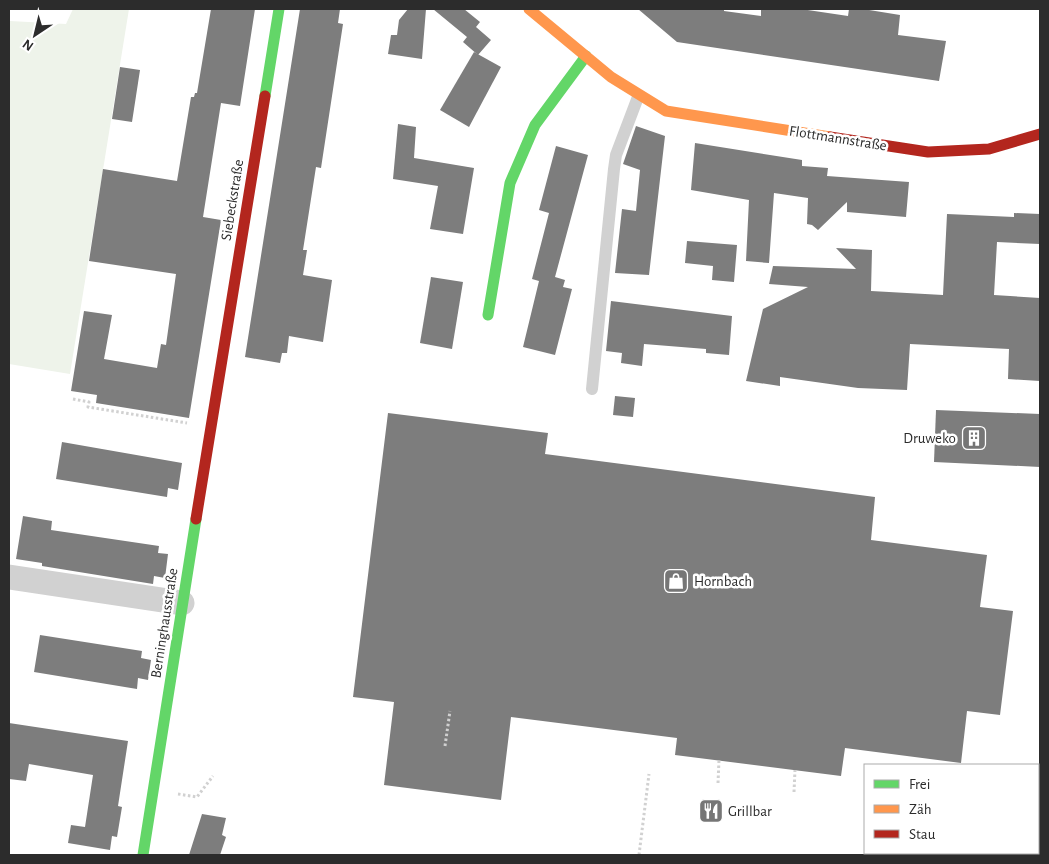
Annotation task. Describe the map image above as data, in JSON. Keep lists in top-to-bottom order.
{
  "streets": {
    "street": ["Flottmannstraße", "Siebeckstraße", "Berninghausstraße"]
  },
  "crossings": [
    ["Siebeckstraße", "Berninghausstraße"]
  ],
  "places": {
    "building": ["Druweko"],
    "shop": ["Hornbach"],
    "restaurant": ["Grillbar"]
  },
  "legend": ["Frei", "Zäh", "Stau"],
  "north": "bottom left"
}
